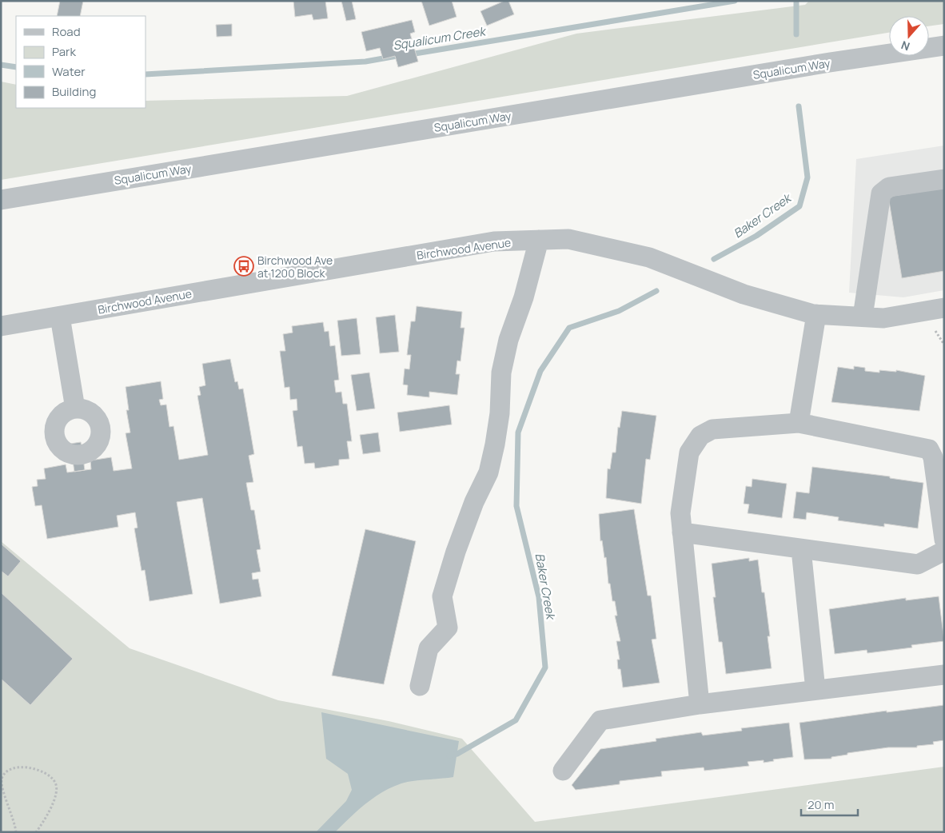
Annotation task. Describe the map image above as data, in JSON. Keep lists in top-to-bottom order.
{
  "streets": {
    "street": ["Squalicum Way", "Birchwood Avenue"]
  },
  "water": ["Squalicum Creek", "Baker Creek"],
  "places": {
    "bus stop": ["Birchwood Ave at 1200 Block"]
  },
  "legend": [
    "Road",
    "Park",
    "Water",
    "Building"
  ],
  "scale_bar": "20 m",
  "north": "bottom"
}
